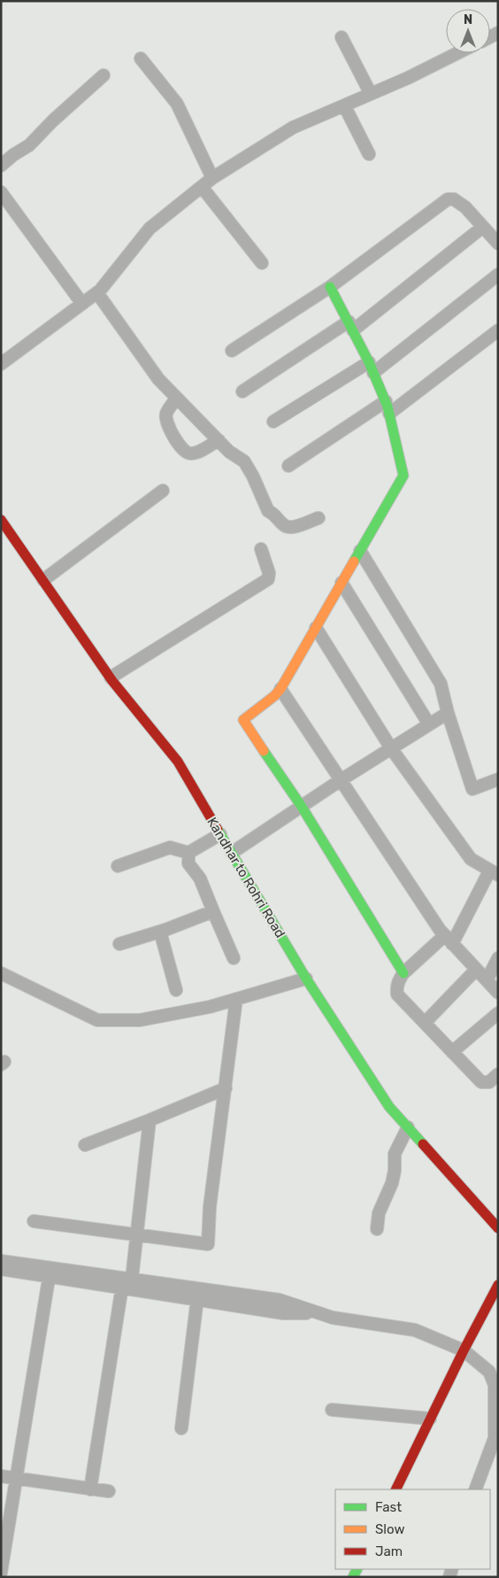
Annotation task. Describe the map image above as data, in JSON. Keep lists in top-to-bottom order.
{
  "streets": {
    "street": ["Kandhar to Rohri Road"]
  },
  "legend": ["Fast", "Slow", "Jam"],
  "north": "top"
}
